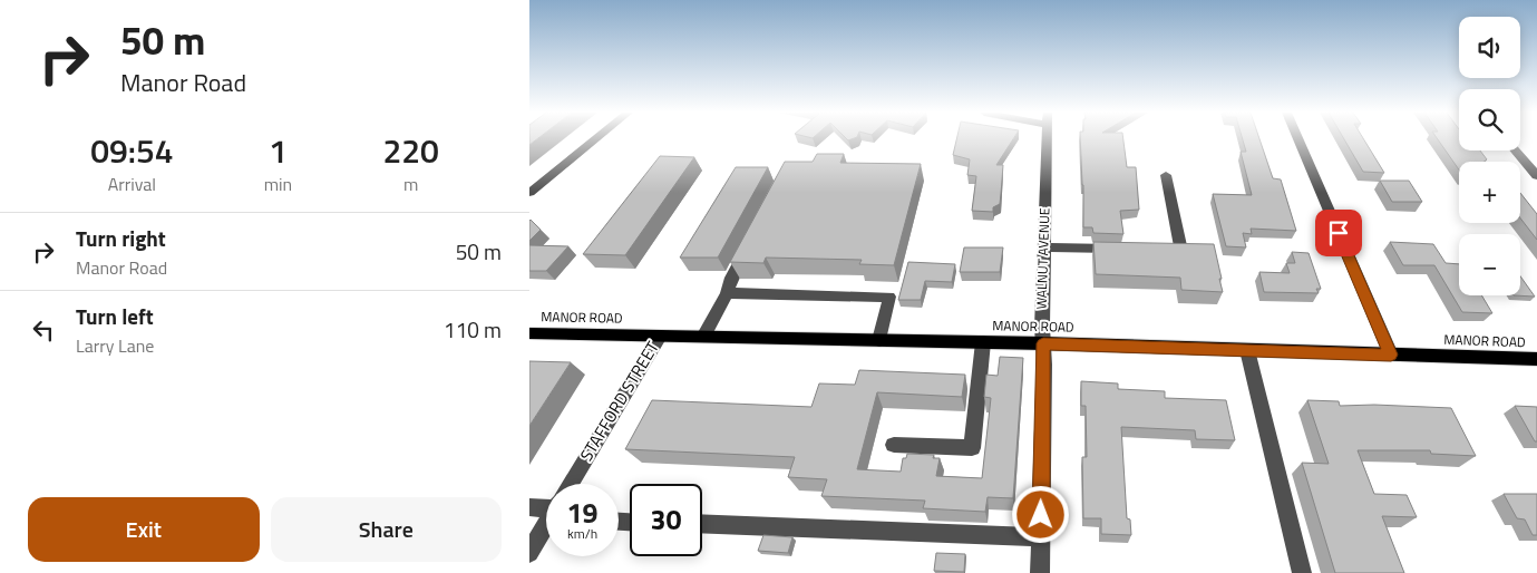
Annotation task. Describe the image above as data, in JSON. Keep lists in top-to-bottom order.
{
  "streets": {
    "main road": ["MANOR ROAD"],
    "street": ["WALNUT AVENUE", "STAFFORD STREET"]
  },
  "crossings": [
    ["WALNUT AVENUE", "MANOR ROAD"],
    ["MANOR ROAD", "STAFFORD STREET"]
  ],
  "page": {
    "turn": ["50 m", "Manor Road"],
    "map_buttons": ["+", "−"],
    "eta": [
      "09:54",
      "Arrival",
      "1",
      "min",
      "220",
      "m"
    ],
    "list": [
      {
        "name": "Turn right",
        "note": "Manor Road",
        "value": "50 m"
      },
      {
        "name": "Turn left",
        "note": "Larry Lane",
        "value": "110 m"
      }
    ],
    "speed": "19 km/h",
    "limit": "30",
    "buttons": ["Exit", "Share"]
  }
}
